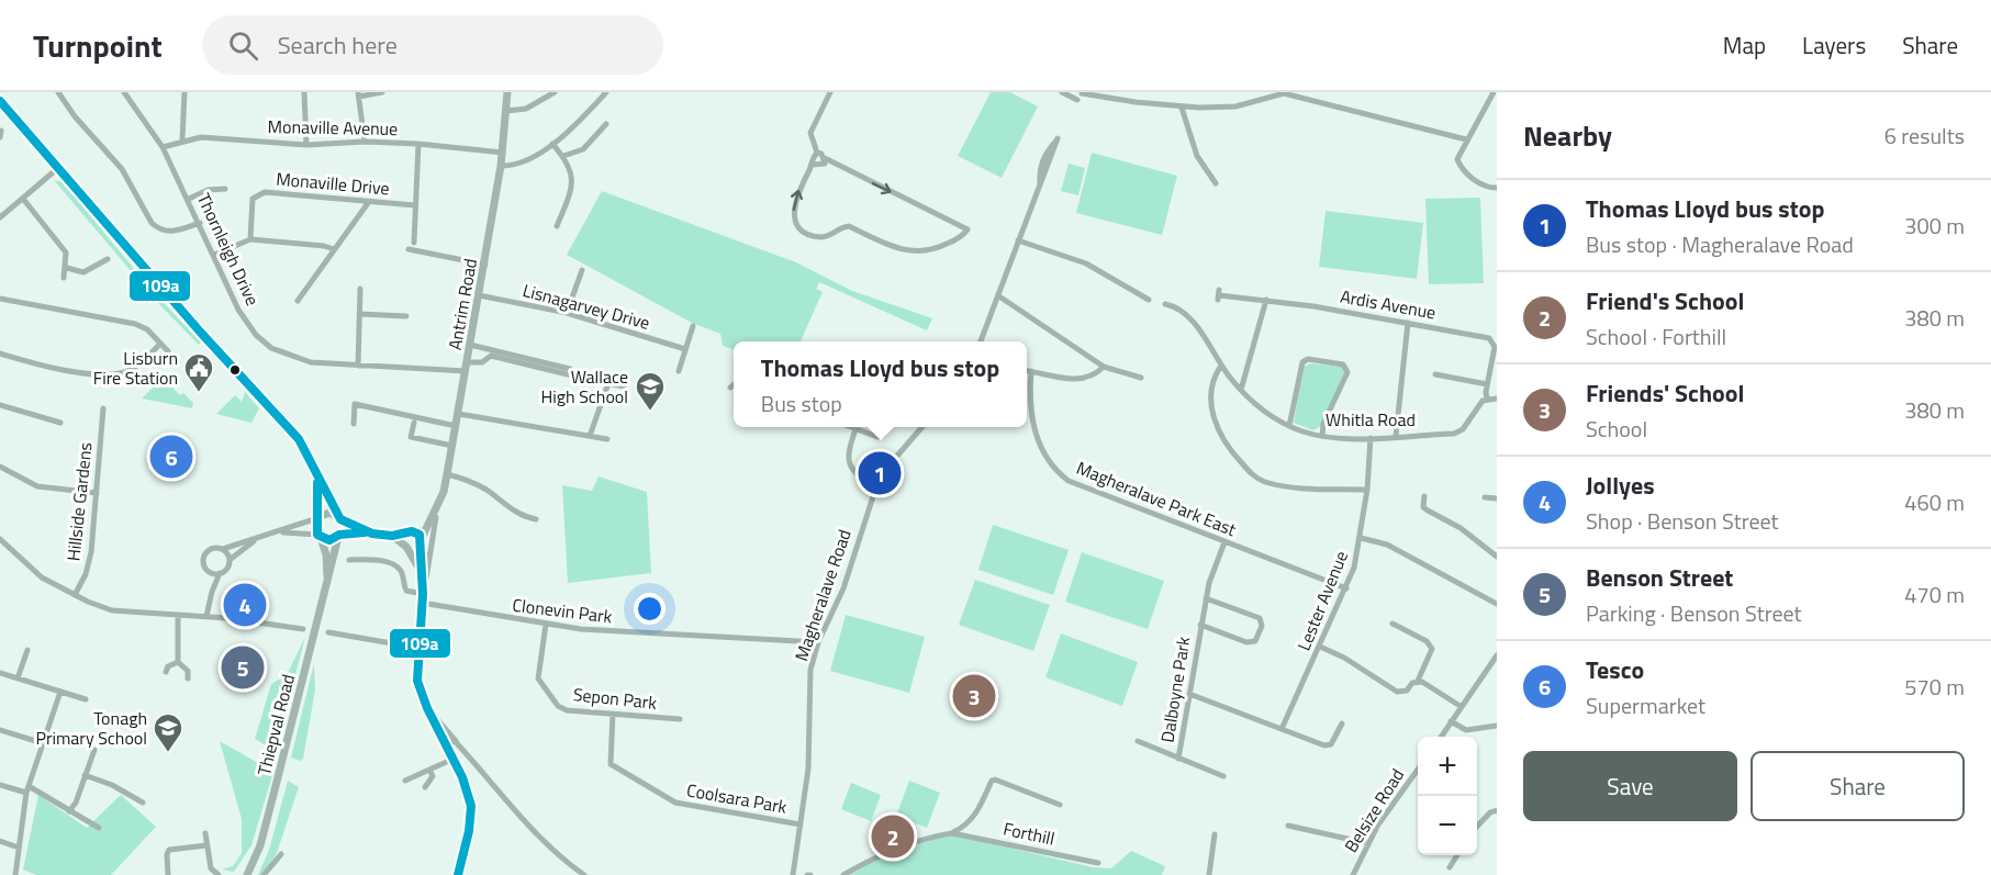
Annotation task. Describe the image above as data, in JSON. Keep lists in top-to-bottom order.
{
  "streets": {
    "main road": ["Antrim Road", "Thiepval Road"],
    "street": [
      "Monaville Avenue",
      "Monaville Drive",
      "Thornleigh Drive",
      "Ardis Avenue",
      "Lisnagarvey Drive",
      "Whitla Road",
      "Magheralave Park East",
      "Hillside Gardens",
      "Magheralave Road",
      "Lester Avenue",
      "Clonevin Park",
      "Dalboyne Park",
      "Sepon Park",
      "Coolsara Park",
      "Belsize Road",
      "Forthill"
    ]
  },
  "crossings": [
    ["Monaville Avenue", "Monaville Drive"],
    ["Monaville Avenue", "Thornleigh Drive"],
    ["Monaville Avenue", "Antrim Road"],
    ["Thornleigh Drive", "Antrim Road"],
    ["Antrim Road", "Lisnagarvey Drive"],
    ["Antrim Road", "Clonevin Park"],
    ["Ardis Avenue", "Whitla Road"],
    ["Whitla Road", "Lester Avenue"],
    ["Magheralave Park East", "Lester Avenue"],
    ["Magheralave Park East", "Dalboyne Park"],
    ["Magheralave Road", "Clonevin Park"],
    ["Magheralave Road", "Coolsara Park"],
    ["Clonevin Park", "Sepon Park"],
    ["Sepon Park", "Coolsara Park"]
  ],
  "places": {
    "public building": ["Lisburn Fire Station"],
    "school or university": ["Wallace High School", "Tonagh Primary School"]
  },
  "lines": ["transit line 109a"],
  "page": {
    "header": "Turnpoint",
    "search": "Search here",
    "nav": ["Map", "Layers", "Share"],
    "heading": ["Nearby", "6 results"],
    "list": [
      {
        "mark": "1",
        "name": "Thomas Lloyd bus stop",
        "note": "Bus stop · Magheralave Road",
        "value": "300 m"
      },
      {
        "mark": "2",
        "name": "Friend's School",
        "note": "School · Forthill",
        "value": "380 m"
      },
      {
        "mark": "3",
        "name": "Friends' School",
        "note": "School",
        "value": "380 m"
      },
      {
        "mark": "4",
        "name": "Jollyes",
        "note": "Shop · Benson Street",
        "value": "460 m"
      },
      {
        "mark": "5",
        "name": "Benson Street",
        "note": "Parking · Benson Street",
        "value": "470 m"
      },
      {
        "mark": "6",
        "name": "Tesco",
        "note": "Supermarket",
        "value": "570 m"
      }
    ],
    "popup": ["Thomas Lloyd bus stop", "Bus stop"],
    "pins": [
      "6",
      "1",
      "4",
      "5",
      "3",
      "2"
    ],
    "buttons": ["Save", "Share"],
    "map_buttons": ["+", "−"]
  }
}
